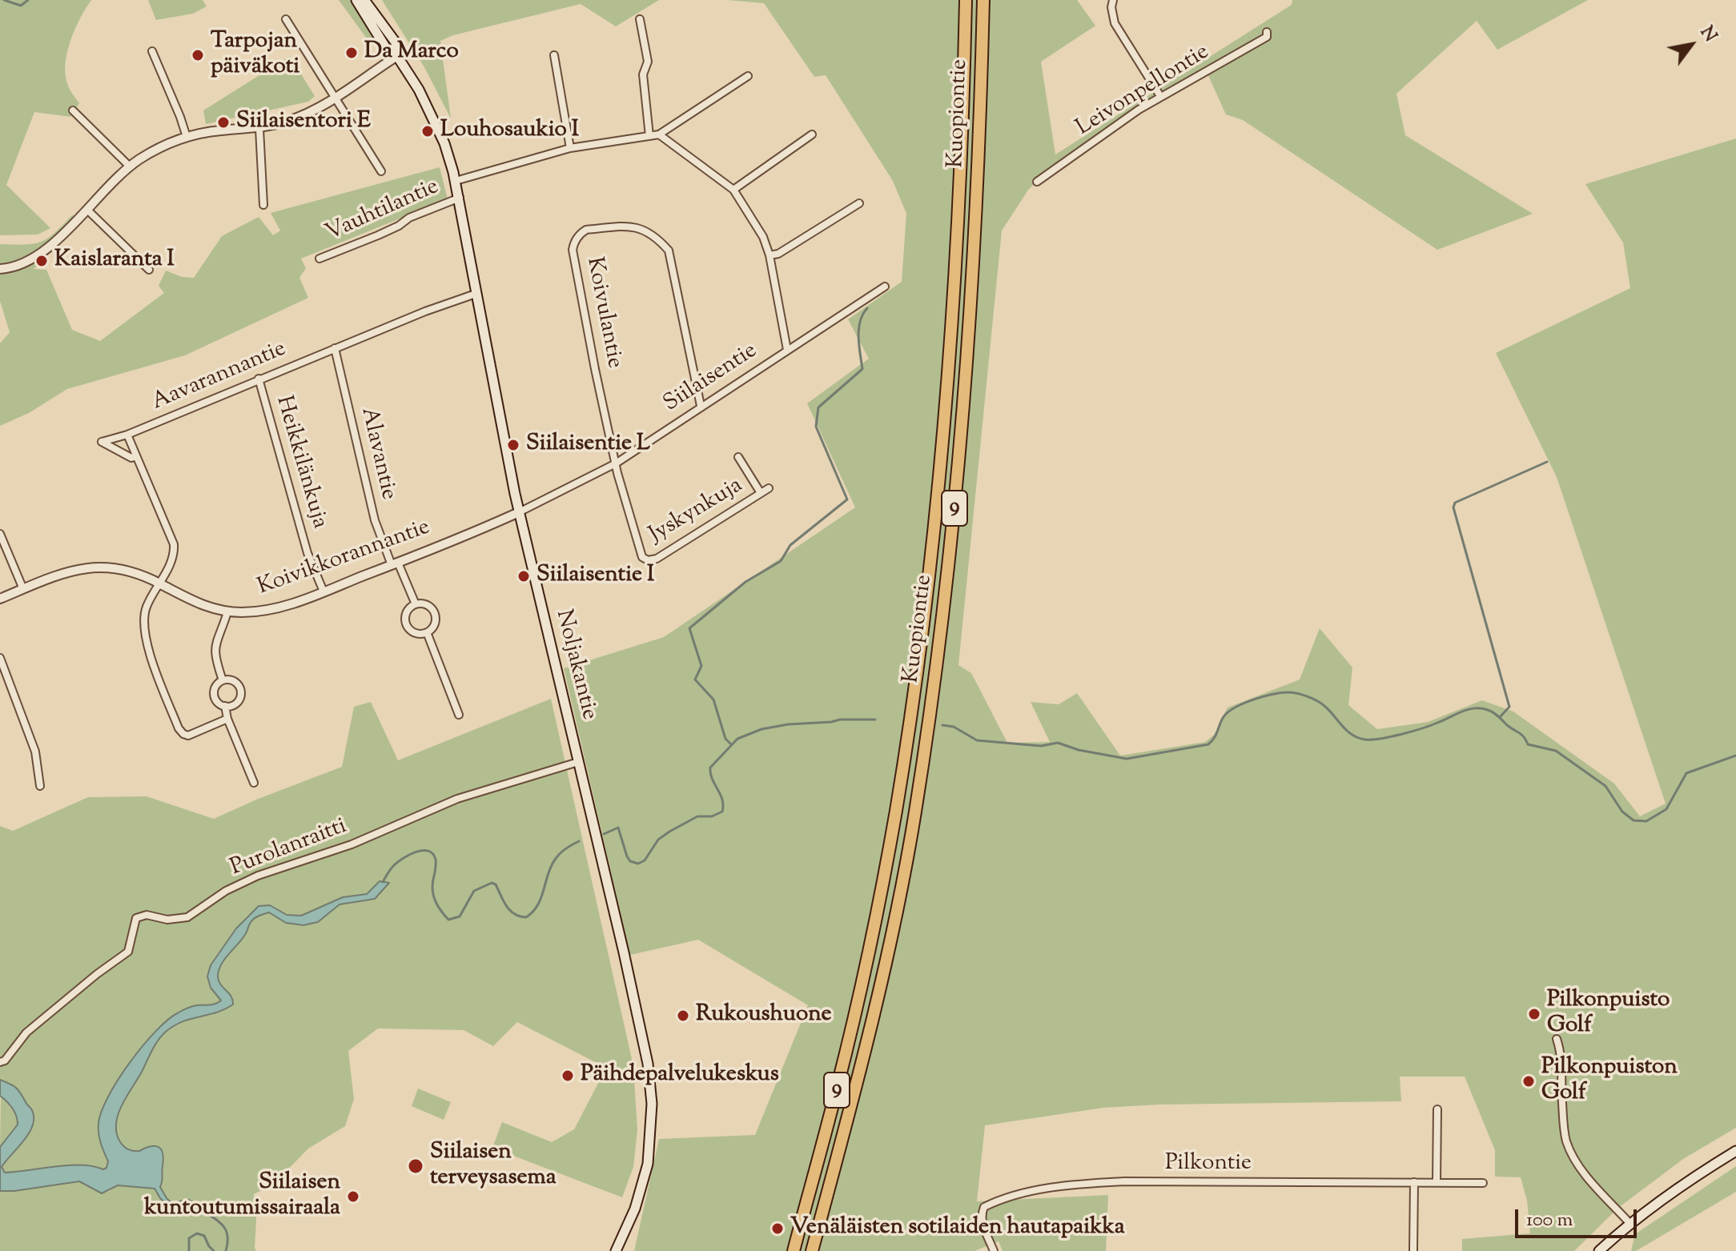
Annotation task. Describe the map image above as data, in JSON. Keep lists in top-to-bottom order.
{
  "streets": {
    "highway": ["Kuopiontie", "9"],
    "main road": ["Noljakantie"],
    "street": [
      "Leivonpellontie",
      "Vauhtilantie",
      "Koivulantie",
      "Aavarannantie",
      "Siilaisentie",
      "Alavantie",
      "Heikkilänkuja",
      "Jyskynkuja",
      "Koivikkorannantie",
      "Purolanraitti",
      "Pilkontie"
    ]
  },
  "crossings": [
    ["Vauhtilantie", "Noljakantie"],
    ["Koivulantie", "Siilaisentie"],
    ["Koivulantie", "Jyskynkuja"],
    ["Aavarannantie", "Alavantie"],
    ["Aavarannantie", "Heikkilänkuja"],
    ["Aavarannantie", "Noljakantie"],
    ["Siilaisentie", "Jyskynkuja"],
    ["Siilaisentie", "Koivikkorannantie"],
    ["Siilaisentie", "Noljakantie"],
    ["Alavantie", "Koivikkorannantie"],
    ["Heikkilänkuja", "Koivikkorannantie"],
    ["Koivikkorannantie", "Noljakantie"],
    ["Noljakantie", "Purolanraitti"]
  ],
  "places": [
    "Da Marco",
    "Tarpojan päiväkoti",
    "Siilaisentori E",
    "Louhosaukio I",
    "Kaislaranta I",
    "Siilaisentie L",
    "Siilaisentie I",
    "Pilkonpuisto Golf",
    "Rukoushuone",
    "Päihdepalvelukeskus",
    "Pilkonpuiston Golf",
    "Siilaisen terveysasema",
    "Siilaisen kuntoutumissairaala",
    "Venäläisten sotilaiden hautapaikka"
  ],
  "scale_bar": "100 m",
  "north": "top right"
}
